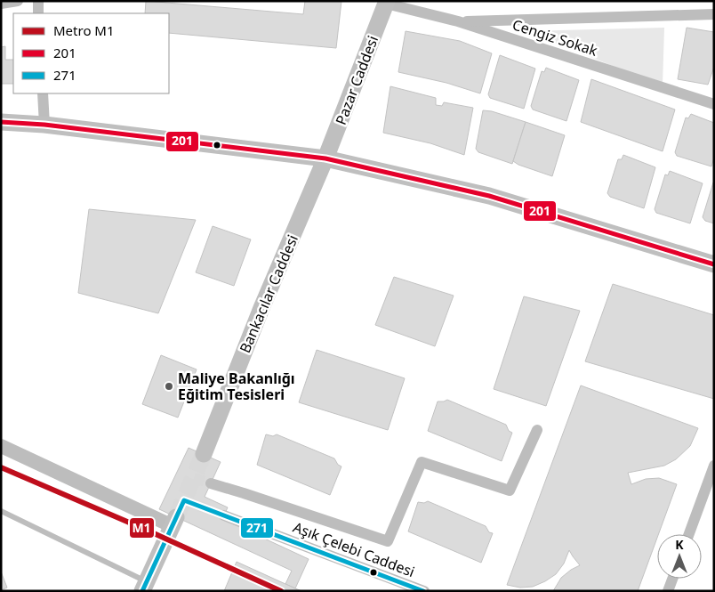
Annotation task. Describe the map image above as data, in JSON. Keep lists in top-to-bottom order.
{
  "streets": {
    "main road": ["Pazar Caddesi", "Bankacılar Caddesi"],
    "street": ["Cengiz Sokak", "Aşık Çelebi Caddesi"]
  },
  "crossings": [
    ["Cengiz Sokak", "Pazar Caddesi"],
    ["Pazar Caddesi", "Bankacılar Caddesi"]
  ],
  "places": ["Maliye Bakanlığı Eğitim Tesisleri"],
  "lines": ["transit line 201", "metro line M1", "transit line 271"],
  "legend": ["Metro M1", "201", "271"],
  "north": "top"
}
